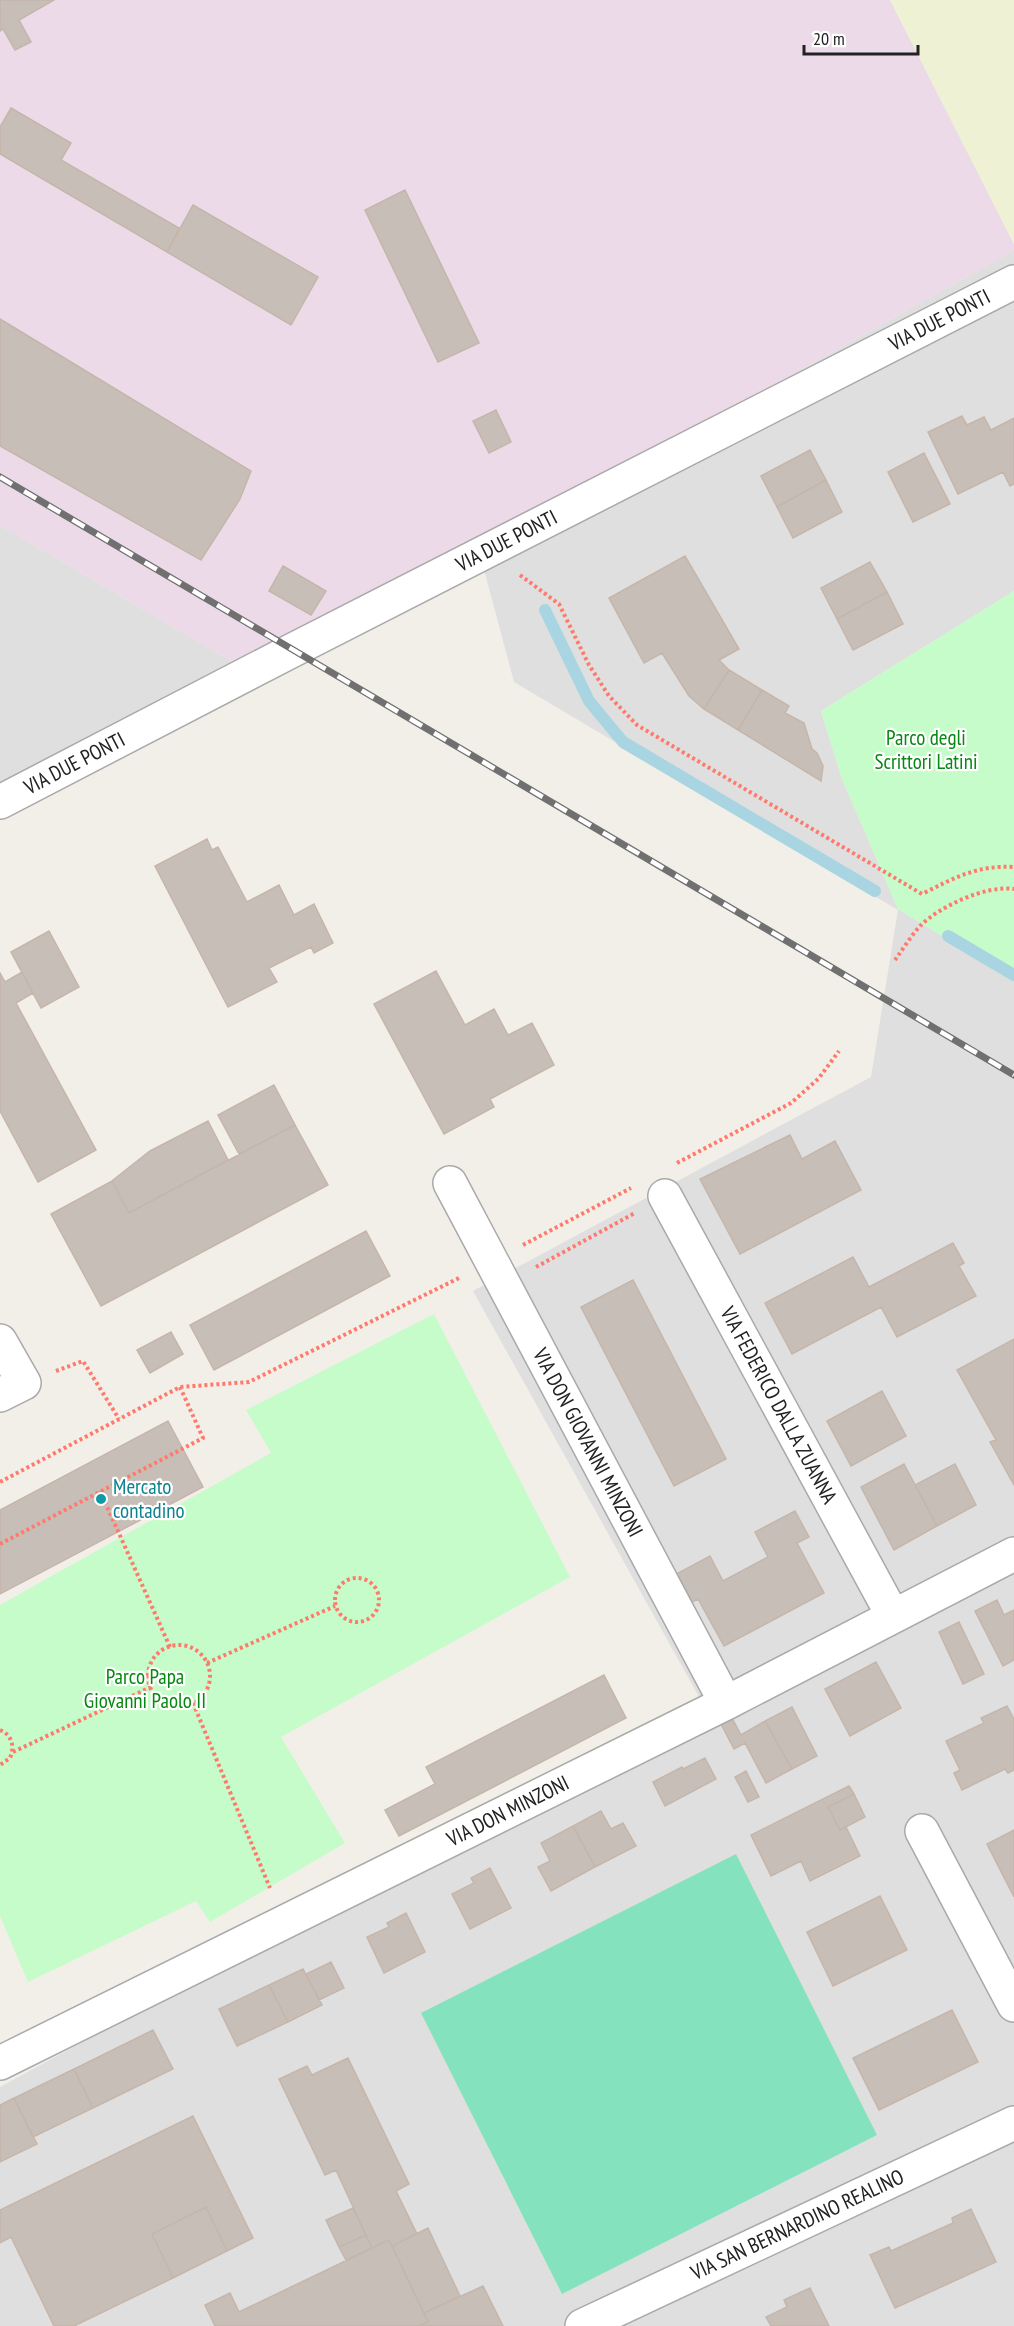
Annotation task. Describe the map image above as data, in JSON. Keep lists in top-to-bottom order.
{
  "streets": {
    "street": [
      "VIA DUE PONTI",
      "VIA FEDERICO DALLA ZUANNA",
      "VIA DON GIOVANNI MINZONI",
      "VIA DON MINZONI",
      "VIA SAN BERNARDINO REALINO"
    ]
  },
  "crossings": [
    ["VIA FEDERICO DALLA ZUANNA", "VIA DON MINZONI"],
    ["VIA DON GIOVANNI MINZONI", "VIA DON MINZONI"]
  ],
  "parks": ["Parco degli Scrittori Latini", "Parco Papa Giovanni Paolo II"],
  "places": ["Mercato contadino"],
  "scale_bar": "20 m"
}
